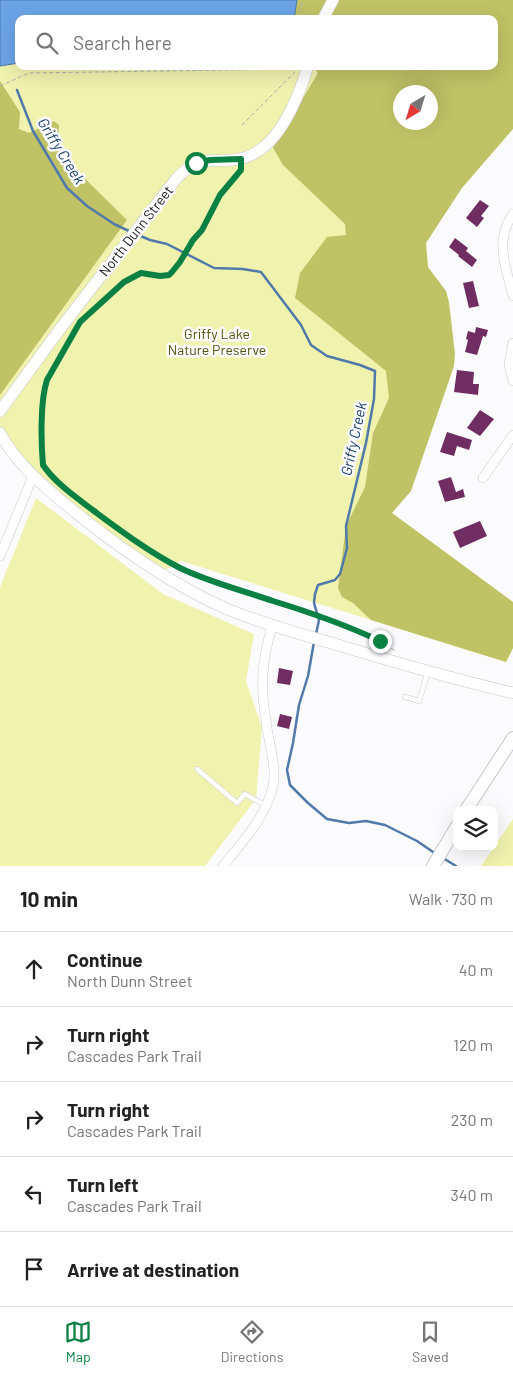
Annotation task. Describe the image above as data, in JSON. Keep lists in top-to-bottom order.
{
  "streets": {
    "street": ["North Dunn Street"]
  },
  "water": ["Griffy Creek"],
  "parks": ["Griffy Lake Nature Preserve"],
  "north": "bottom left",
  "page": {
    "search": "Search here",
    "heading": ["10 min", "Walk · 730 m"],
    "list": [
      ["Continue", "North Dunn Street", "40 m"],
      ["Turn right", "Cascades Park Trail", "120 m"],
      ["Turn right", "Cascades Park Trail", "230 m"],
      ["Turn left", "Cascades Park Trail", "340 m"],
      "Arrive at destination"
    ],
    "nav": ["Map", "Directions", "Saved"]
  }
}
